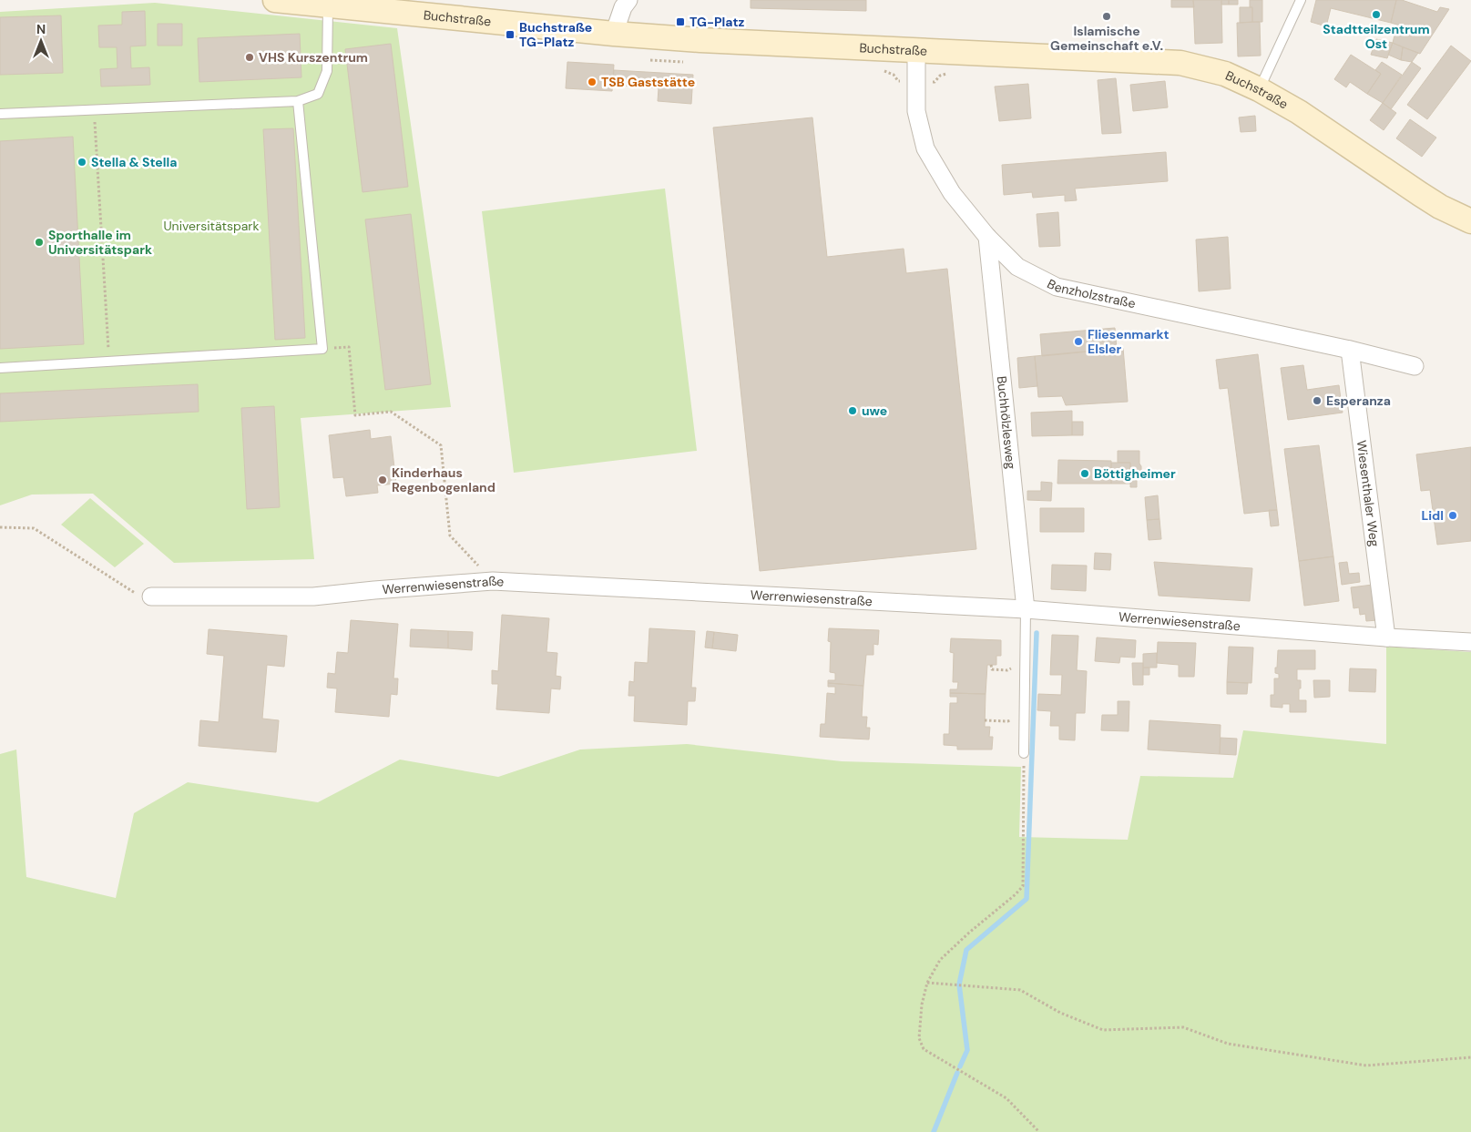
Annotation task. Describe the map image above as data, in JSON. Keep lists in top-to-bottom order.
{
  "streets": {
    "street": [
      "Buchstraße",
      "Benzholzstraße",
      "Buchhölzlesweg",
      "Wiesenthaler Weg",
      "Werrenwiesenstraße"
    ]
  },
  "crossings": [
    ["Buchstraße", "Benzholzstraße"],
    ["Benzholzstraße", "Buchhölzlesweg"],
    ["Benzholzstraße", "Wiesenthaler Weg"],
    ["Buchhölzlesweg", "Werrenwiesenstraße"],
    ["Wiesenthaler Weg", "Werrenwiesenstraße"]
  ],
  "parks": ["Universitätspark"],
  "places": {
    "other": [
      "Stadtteilzentrum Ost",
      "Islamische Gemeinschaft e.V.",
      "VHS Kurszentrum",
      "TSB Gaststätte",
      "Stella & Stella",
      "Sporthalle im Universitätspark",
      "Fliesenmarkt Elsler",
      "Esperanza",
      "uwe",
      "Böttigheimer",
      "Kinderhaus Regenbogenland",
      "Lidl"
    ],
    "transit": ["TG-Platz", "Buchstraße TG-Platz"]
  },
  "north": "top"
}
